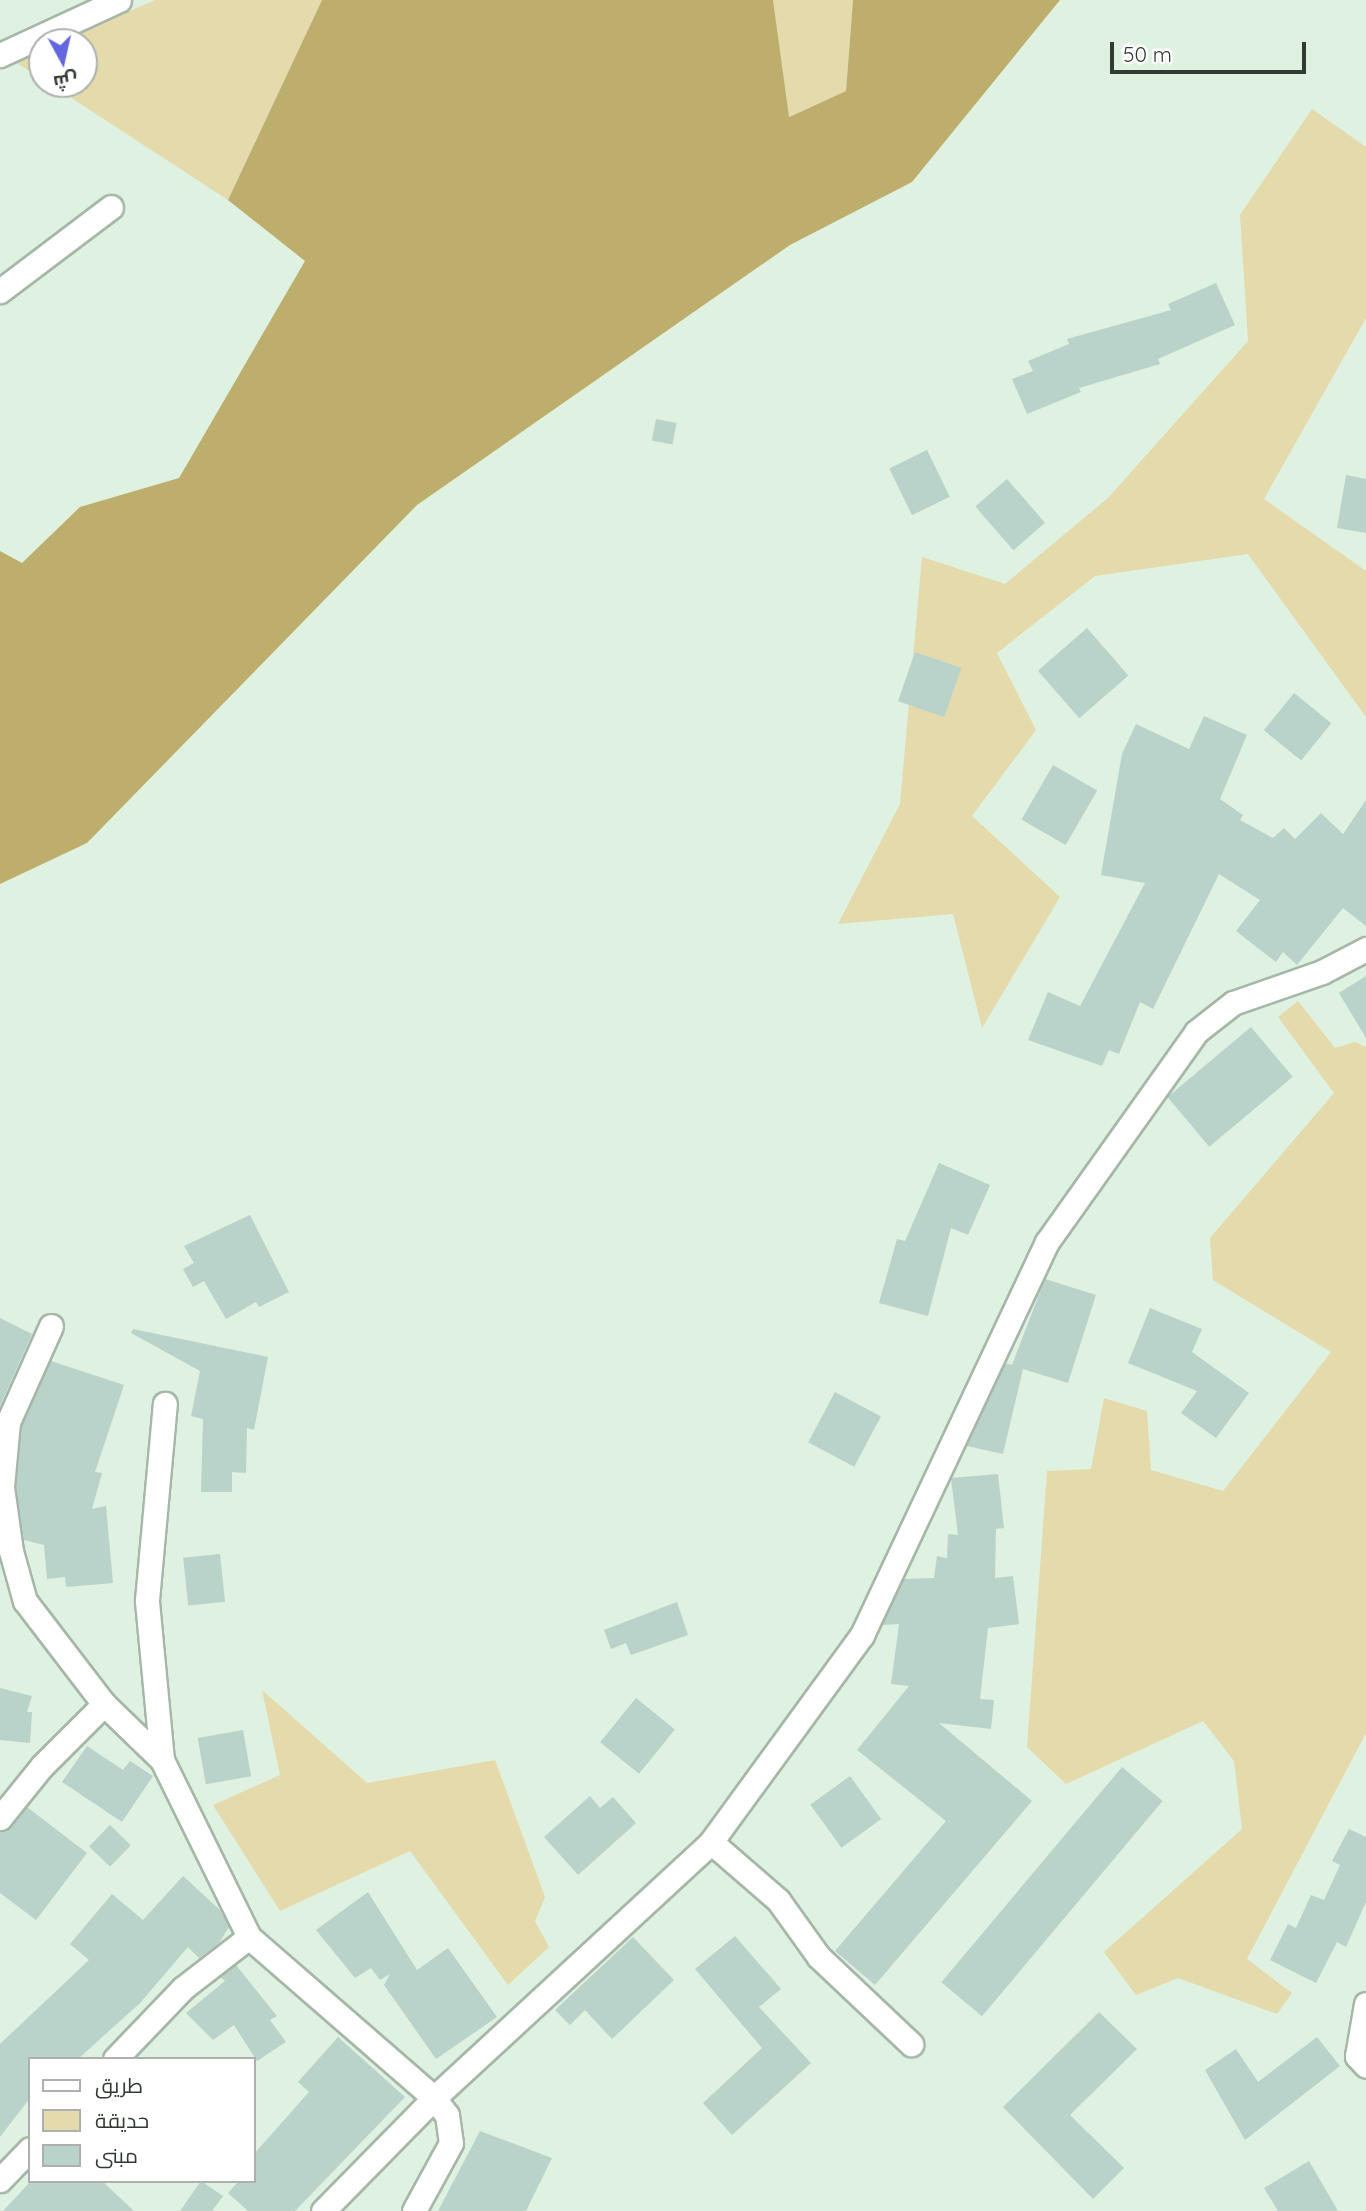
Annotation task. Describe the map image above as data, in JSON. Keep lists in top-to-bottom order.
{
  "legend": ["طريق", "حديقة", "مبنى"],
  "scale_bar": "50 m",
  "north": "bottom"
}
